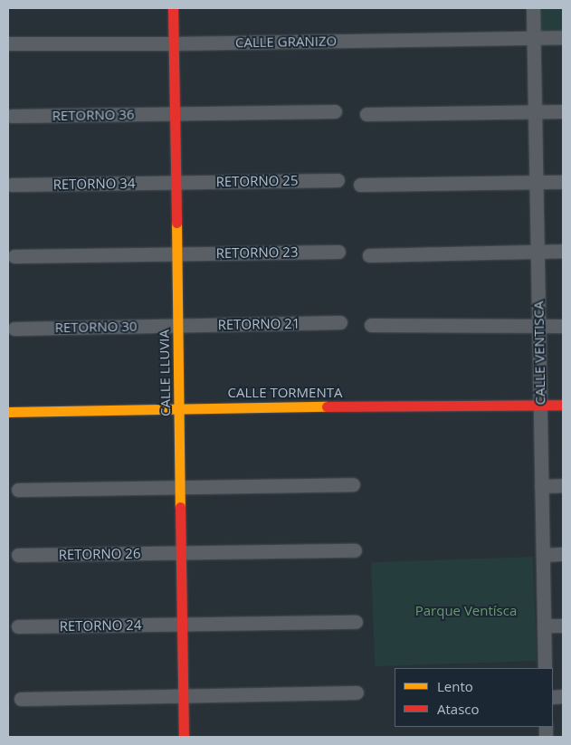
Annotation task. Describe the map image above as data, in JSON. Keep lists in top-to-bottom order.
{
  "streets": {
    "street": [
      "CALLE GRANIZO",
      "RETORNO 36",
      "RETORNO 25",
      "RETORNO 34",
      "RETORNO 23",
      "RETORNO 21",
      "RETORNO 30",
      "CALLE VENTISCA",
      "CALLE LLUVIA",
      "CALLE TORMENTA",
      "RETORNO 26",
      "RETORNO 24"
    ]
  },
  "crossings": [
    ["CALLE GRANIZO", "CALLE VENTISCA"],
    ["CALLE GRANIZO", "CALLE LLUVIA"],
    ["RETORNO 36", "CALLE LLUVIA"],
    ["RETORNO 25", "RETORNO 34"],
    ["RETORNO 25", "CALLE LLUVIA"],
    ["RETORNO 34", "CALLE LLUVIA"],
    ["RETORNO 23", "CALLE LLUVIA"],
    ["RETORNO 21", "RETORNO 30"],
    ["RETORNO 21", "CALLE LLUVIA"],
    ["RETORNO 30", "CALLE LLUVIA"],
    ["CALLE VENTISCA", "CALLE TORMENTA"],
    ["CALLE LLUVIA", "CALLE TORMENTA"],
    ["CALLE LLUVIA", "RETORNO 26"],
    ["CALLE LLUVIA", "RETORNO 24"]
  ],
  "parks": ["Parque Ventísca"],
  "legend": ["Lento", "Atasco"]
}
